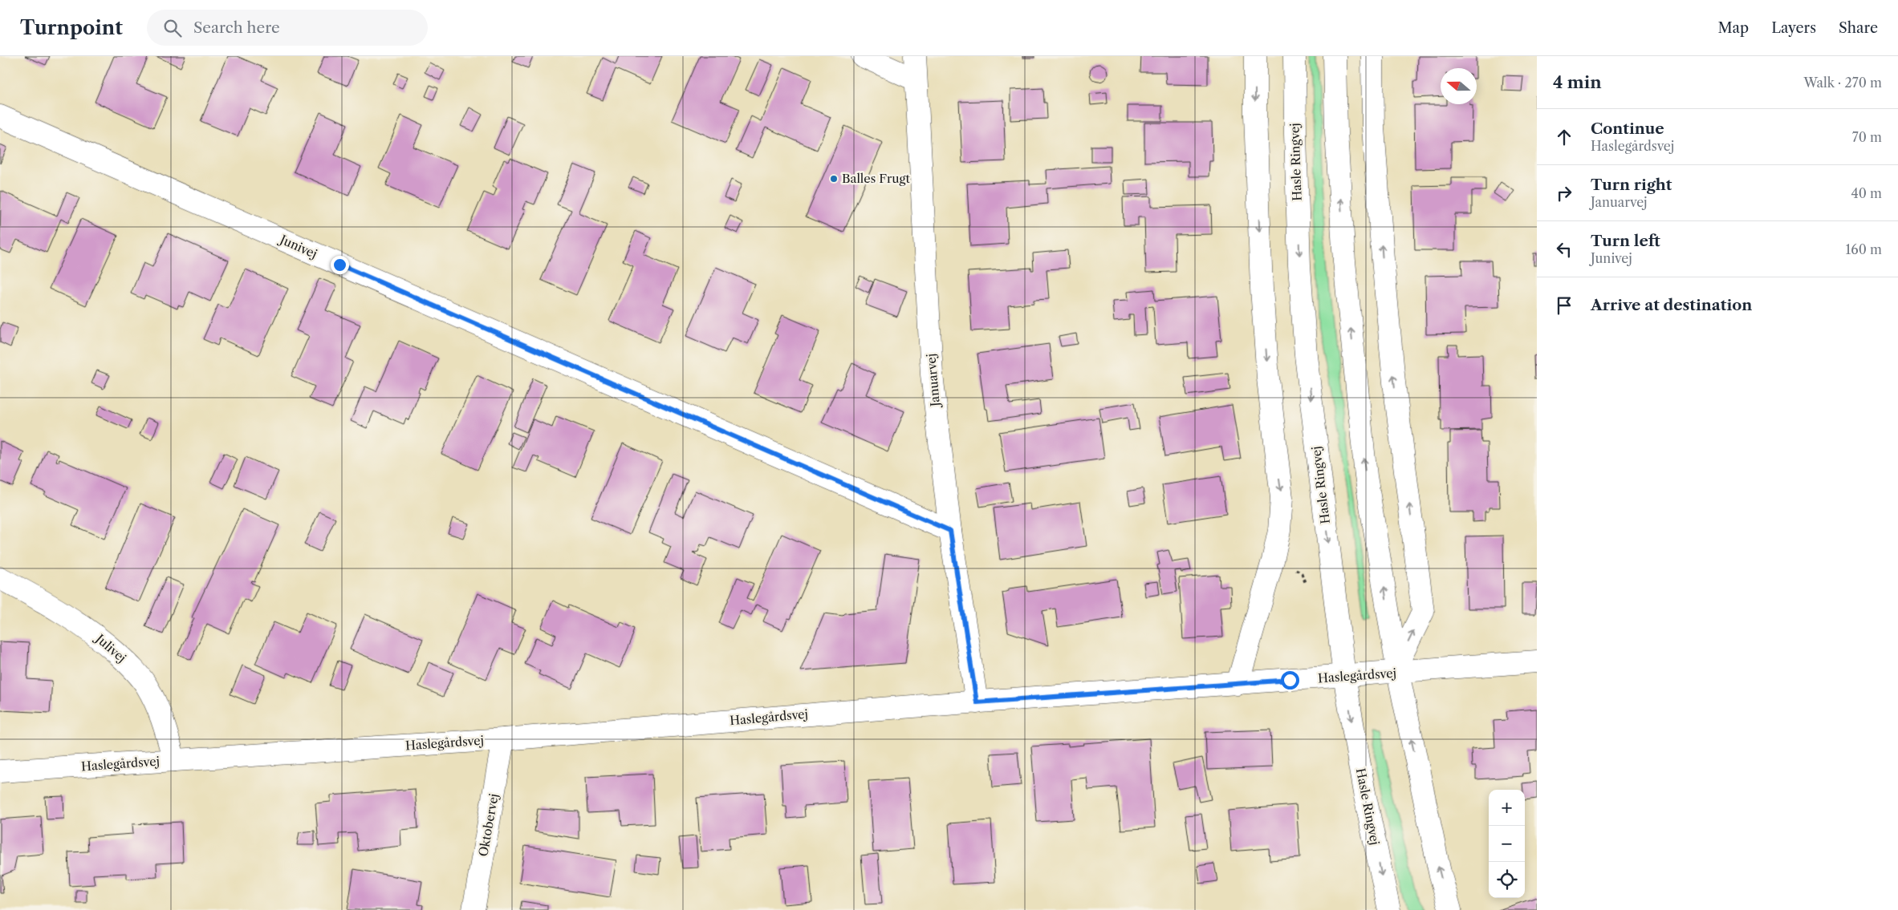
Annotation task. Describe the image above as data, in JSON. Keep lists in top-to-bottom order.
{
  "streets": {
    "street": [
      "Hasle Ringvej",
      "Junivej",
      "Januarvej",
      "Julivej",
      "Haslegårdsvej",
      "Oktobervej"
    ]
  },
  "crossings": [
    ["Hasle Ringvej", "Haslegårdsvej"],
    ["Junivej", "Januarvej"],
    ["Januarvej", "Haslegårdsvej"],
    ["Julivej", "Haslegårdsvej"],
    ["Haslegårdsvej", "Oktobervej"]
  ],
  "places": ["Balles Frugt"],
  "north": "left",
  "page": {
    "header": "Turnpoint",
    "search": "Search here",
    "nav": ["Map", "Layers", "Share"],
    "heading": ["4 min", "Walk · 270 m"],
    "list": [
      ["Continue", "Haslegårdsvej", "70 m"],
      ["Turn right", "Januarvej", "40 m"],
      ["Turn left", "Junivej", "160 m"],
      "Arrive at destination"
    ],
    "map_buttons": ["+", "−"]
  }
}
